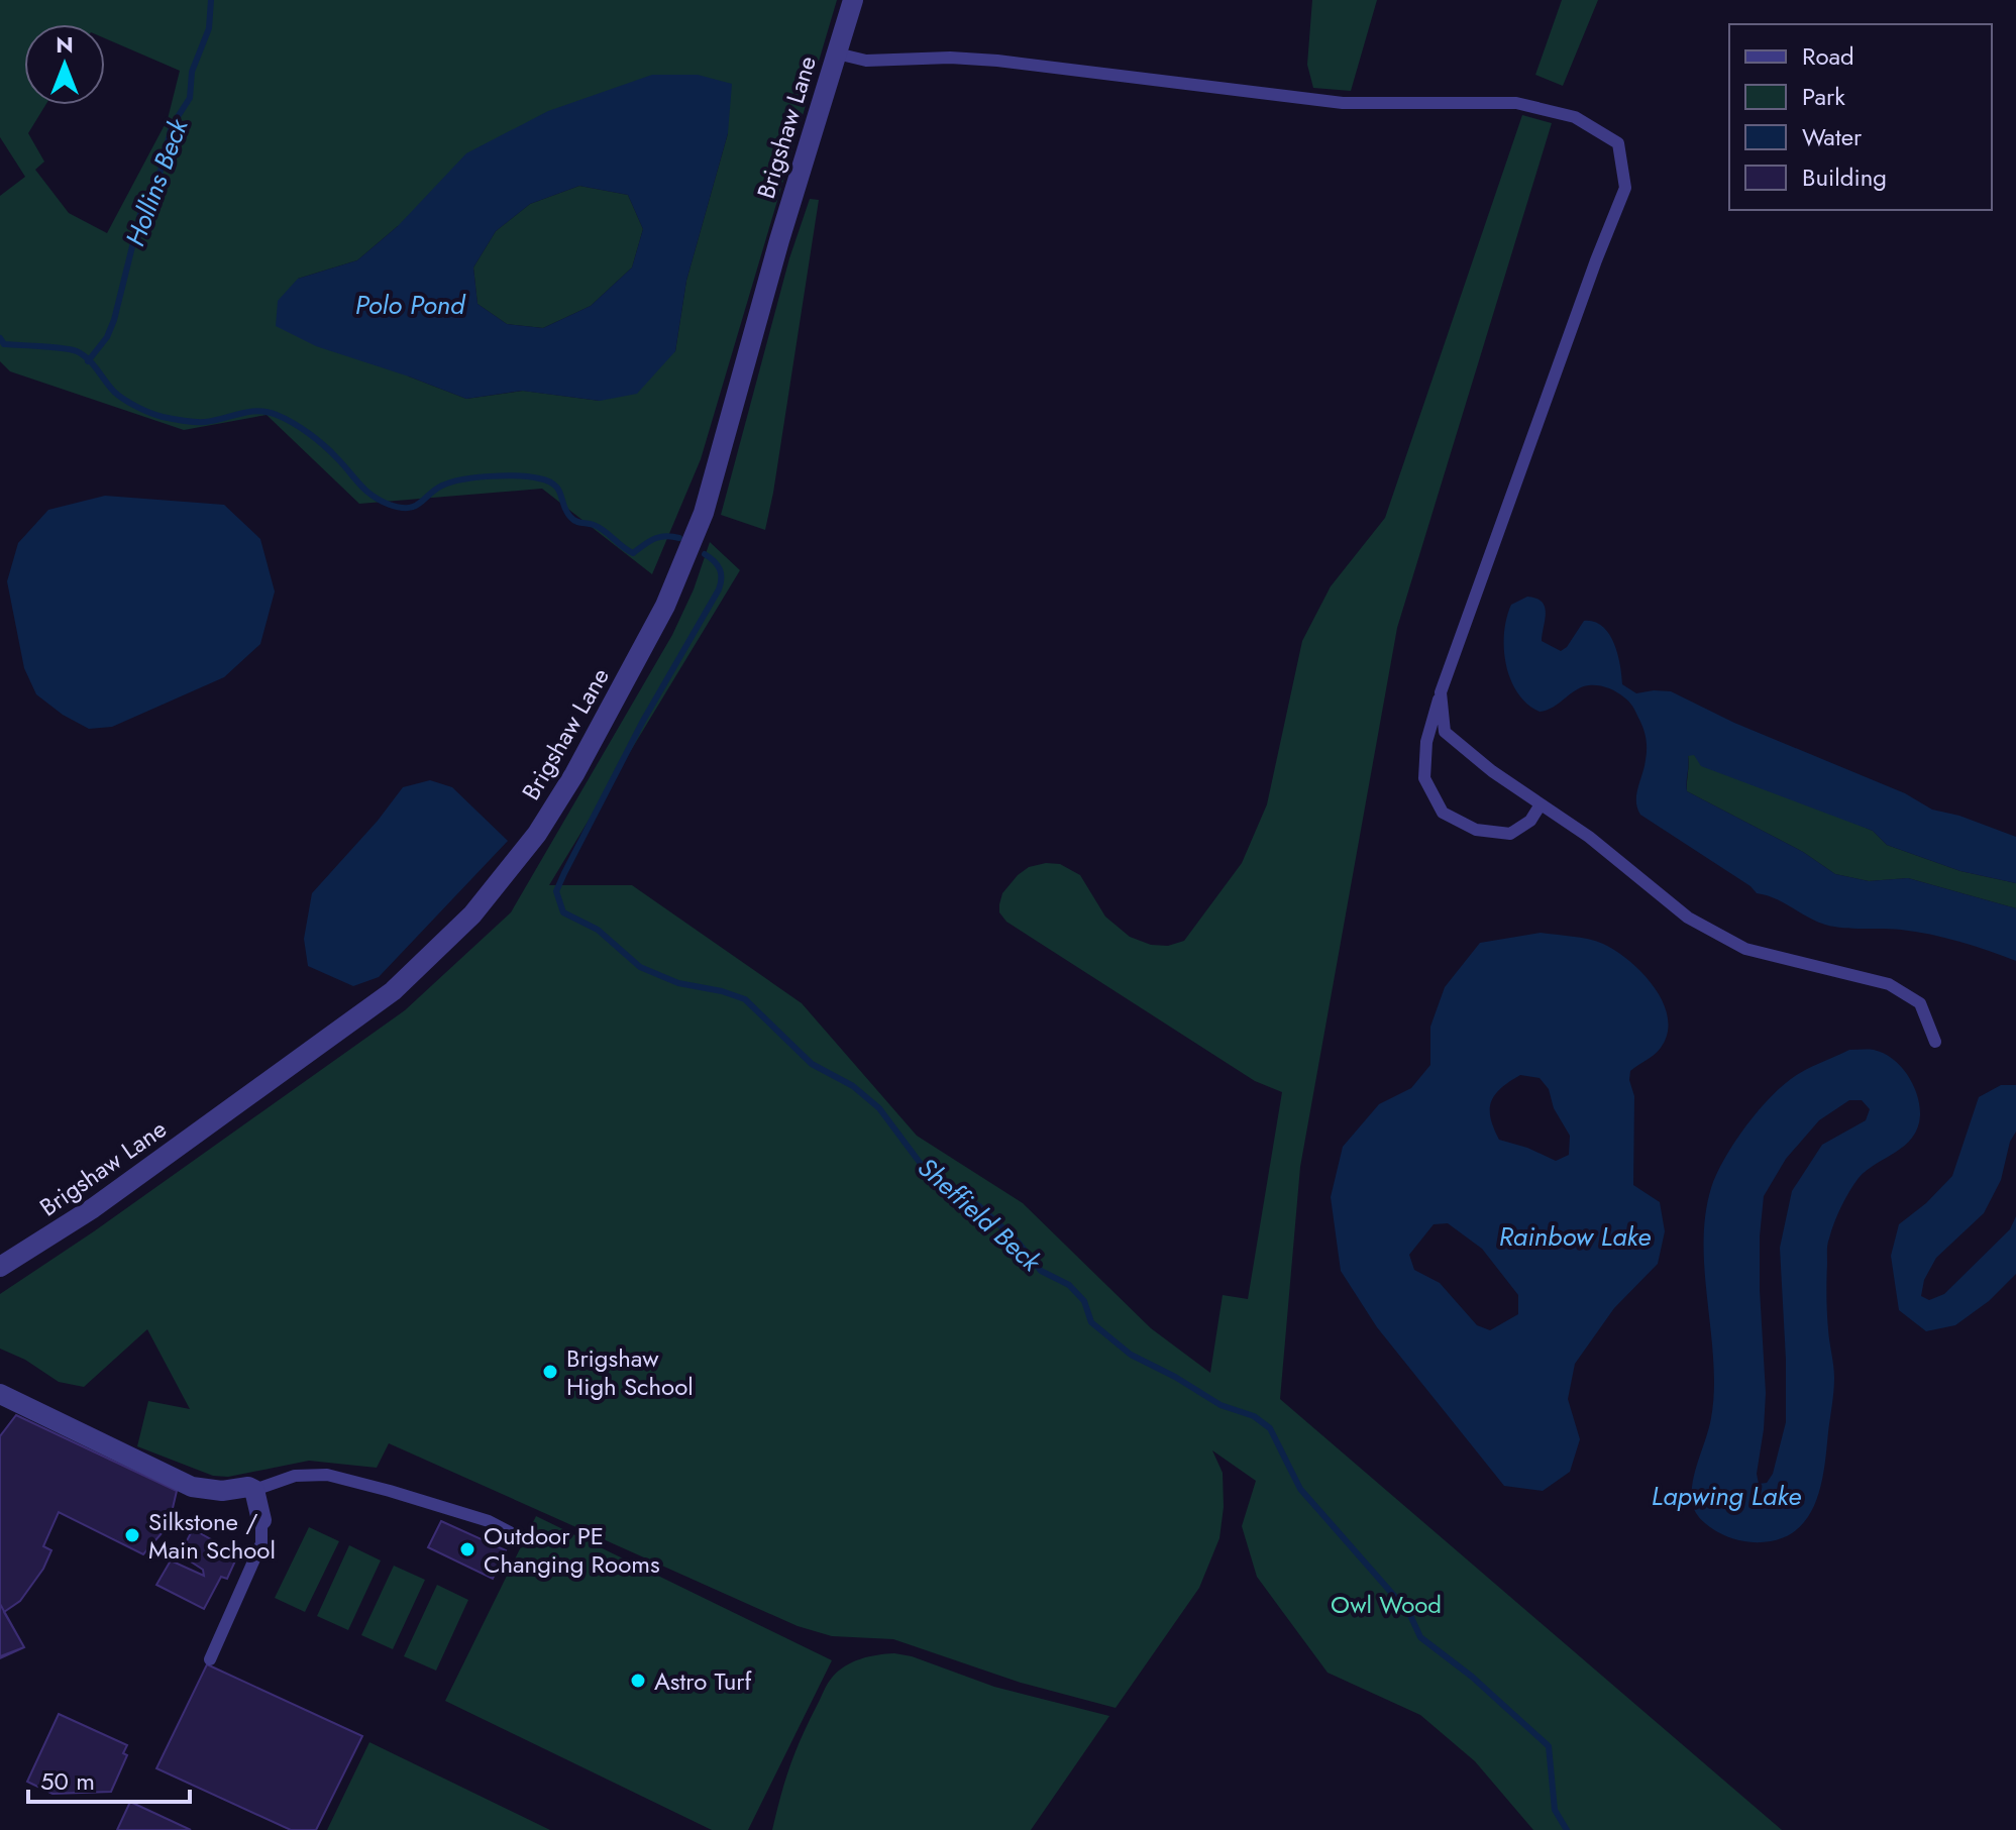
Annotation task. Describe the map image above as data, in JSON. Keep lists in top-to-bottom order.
{
  "streets": {
    "street": ["Brigshaw Lane"]
  },
  "water": [
    "Hollins Beck",
    "Polo Pond",
    "Sheffield Beck",
    "Rainbow Lake",
    "Lapwing Lake"
  ],
  "parks": ["Owl Wood"],
  "places": [
    "Brigshaw High School",
    "Silkstone / Main School",
    "Outdoor PE Changing Rooms",
    "Astro Turf"
  ],
  "legend": [
    "Road",
    "Park",
    "Water",
    "Building"
  ],
  "scale_bar": "50 m",
  "north": "top"
}
